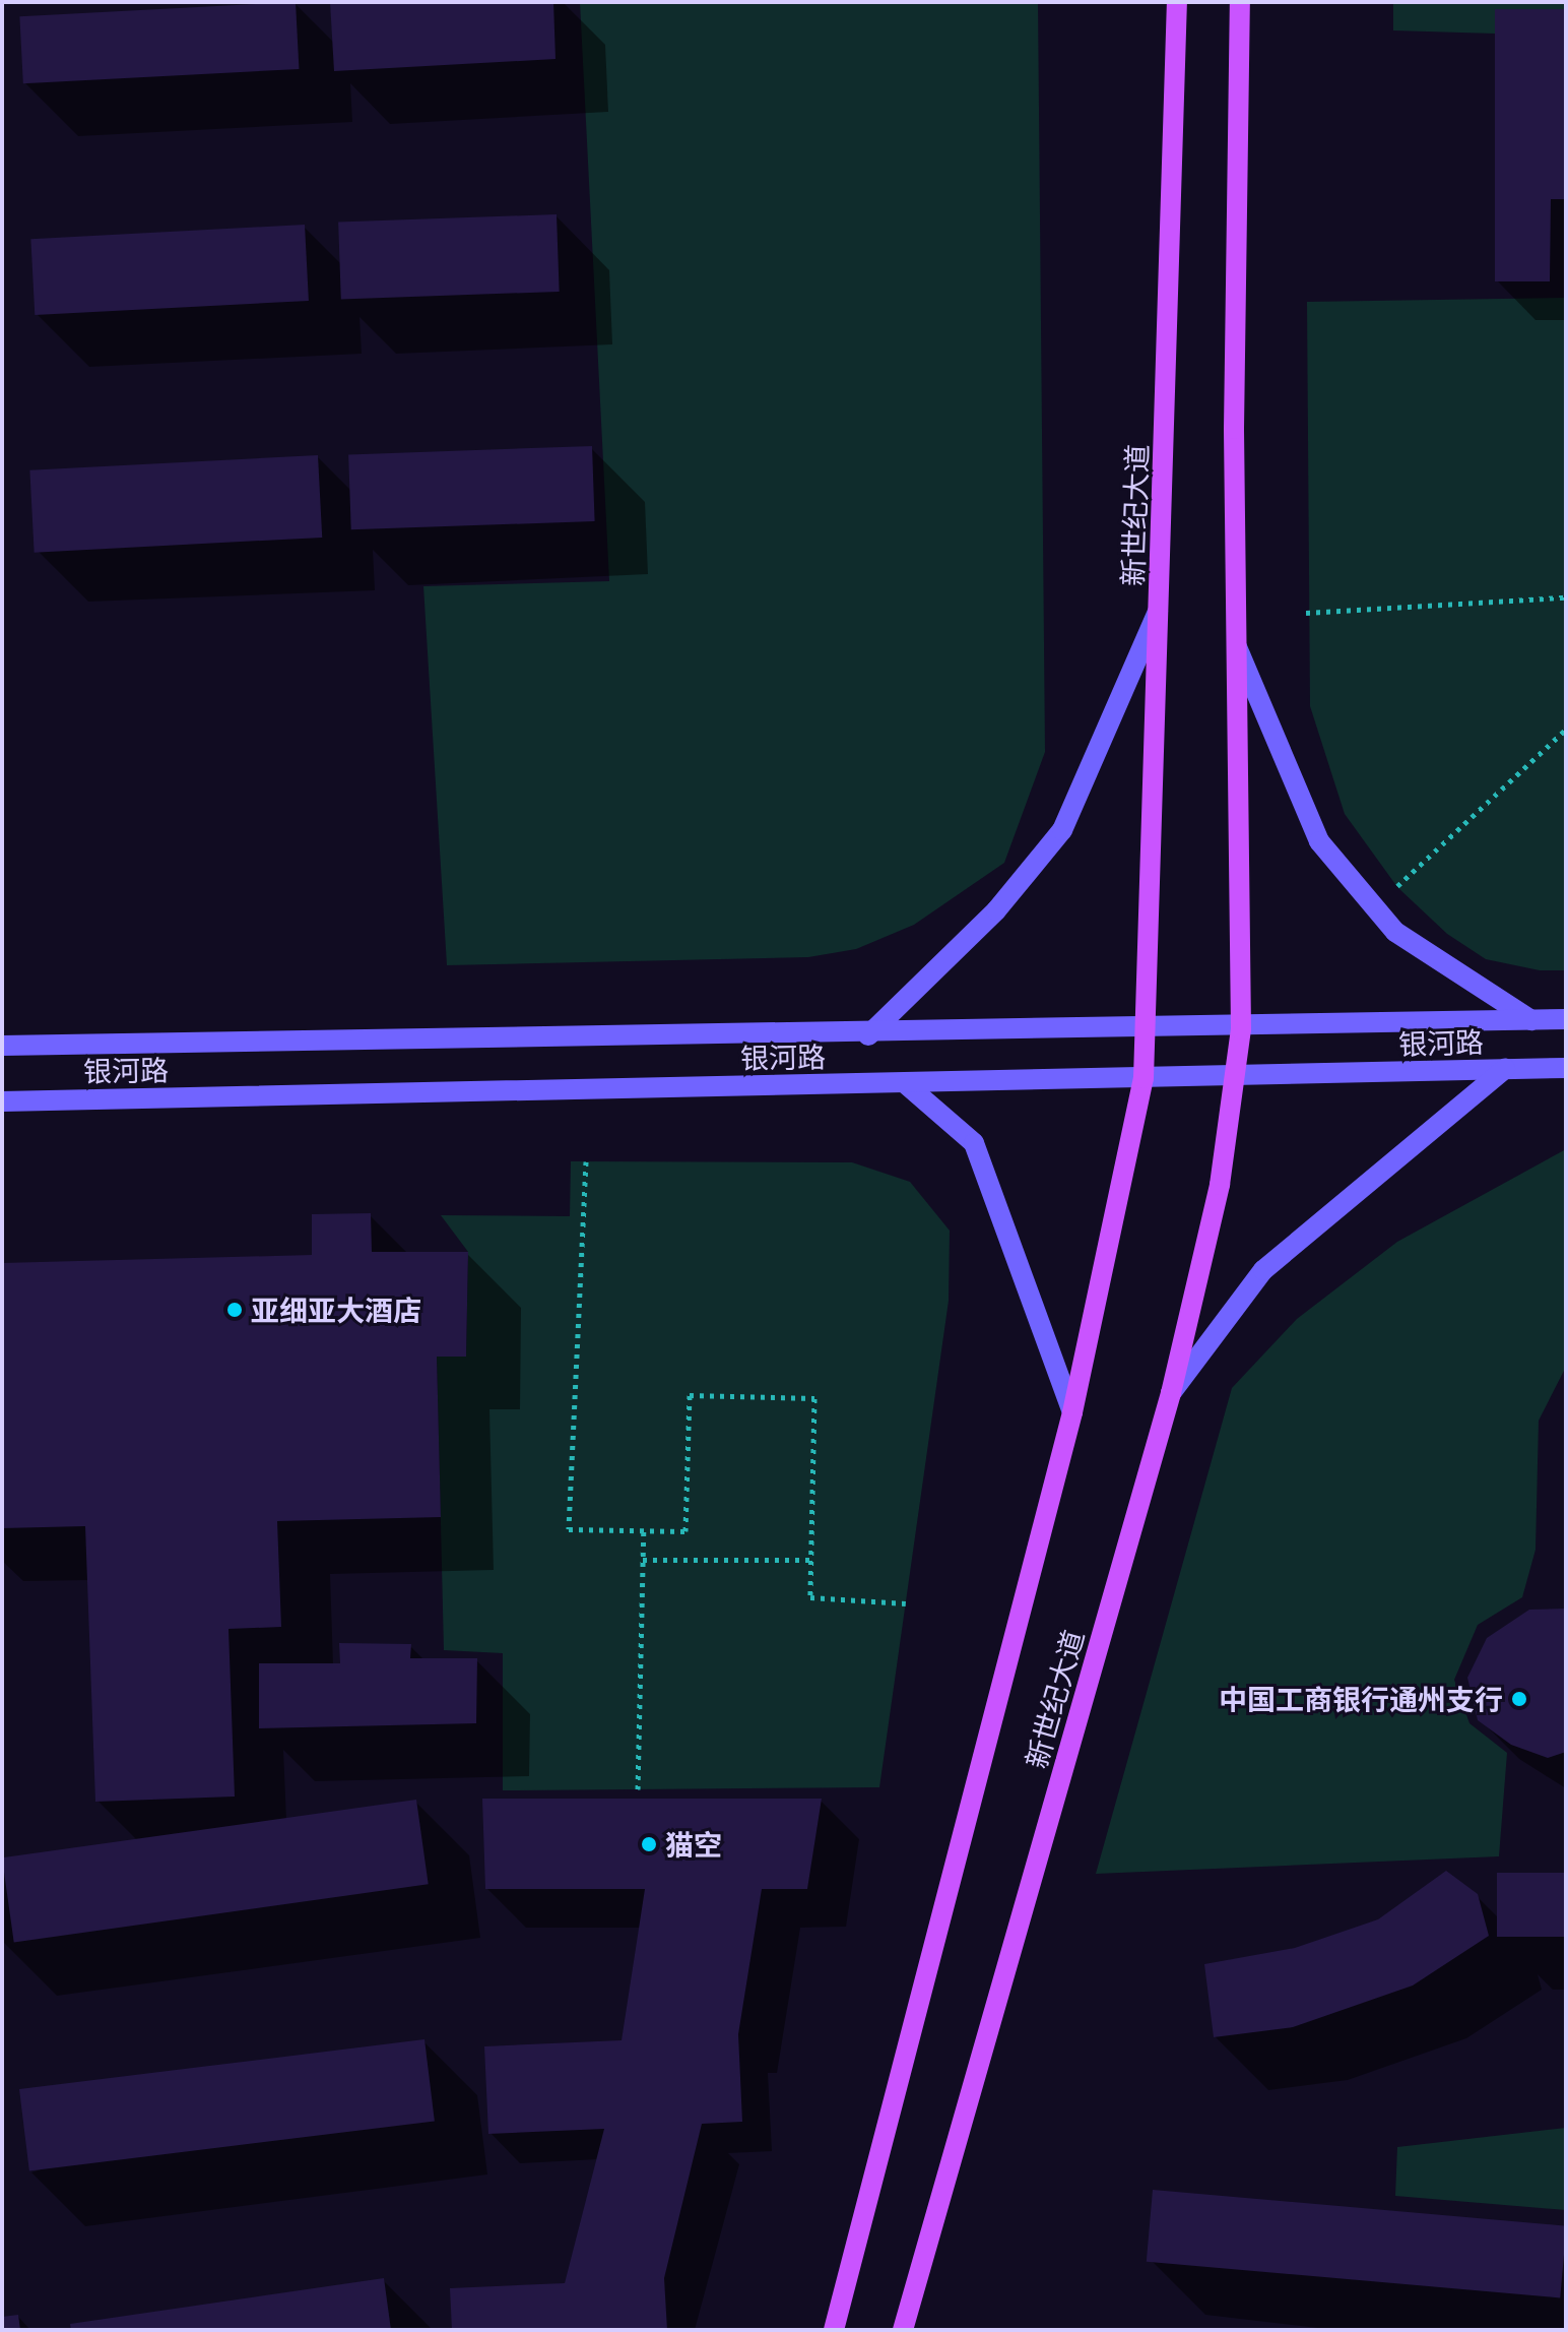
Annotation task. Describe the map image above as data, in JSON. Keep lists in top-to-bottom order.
{
  "streets": {
    "main road": ["新世纪大道", "银河路"]
  },
  "crossings": [
    ["新世纪大道", "银河路"]
  ],
  "places": ["亚细亚大酒店", "中国工商银行通州支行", "猫空"]
}
